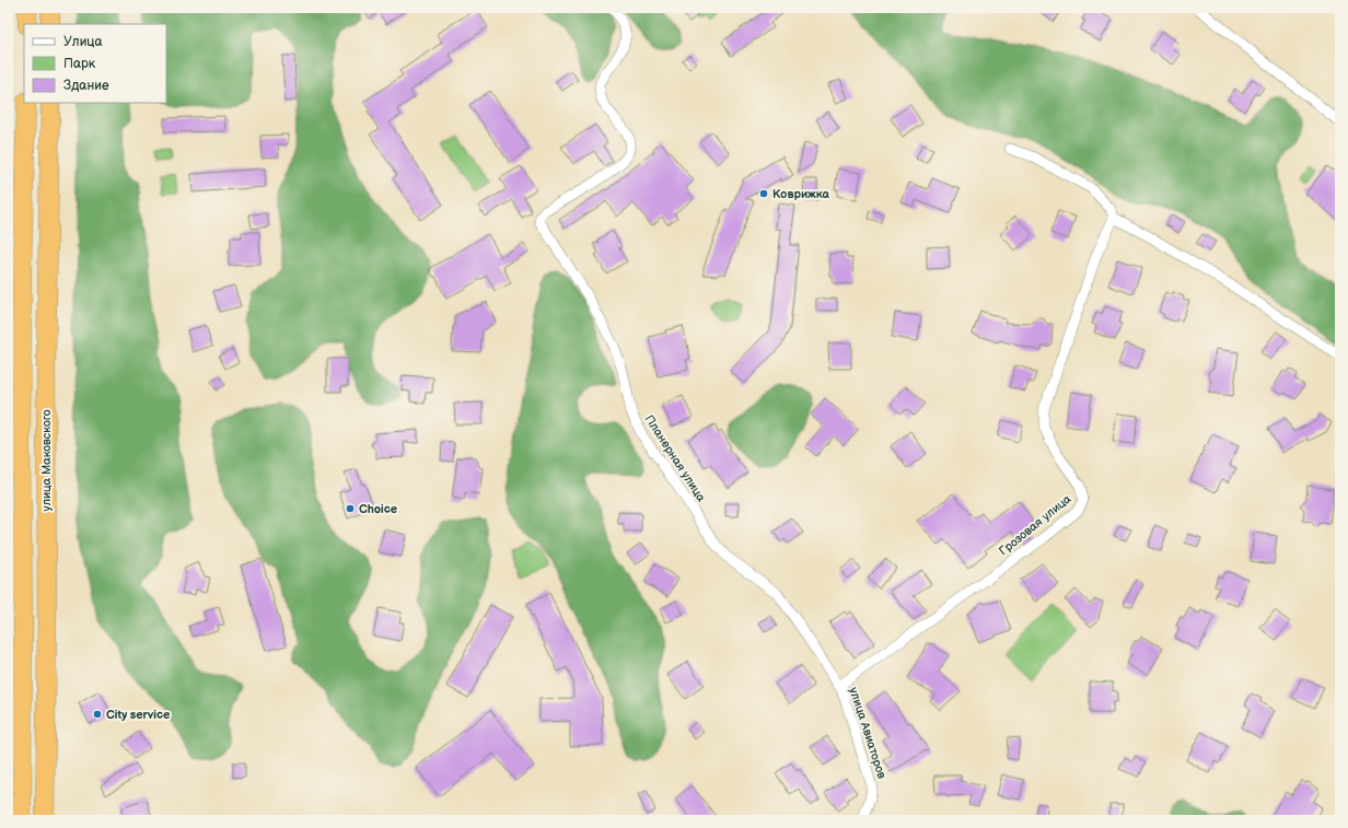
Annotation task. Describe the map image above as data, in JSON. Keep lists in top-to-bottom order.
{
  "streets": {
    "highway": ["улица Маковского"],
    "street": ["Планерная улица", "Грозовая улица", "улица Авиаторов"]
  },
  "crossings": [
    ["Планерная улица", "улица Авиаторов"],
    ["Грозовая улица", "улица Авиаторов"]
  ],
  "places": ["Коврижка", "Choice", "City service"],
  "legend": ["Улица", "Парк", "Здание"]
}
